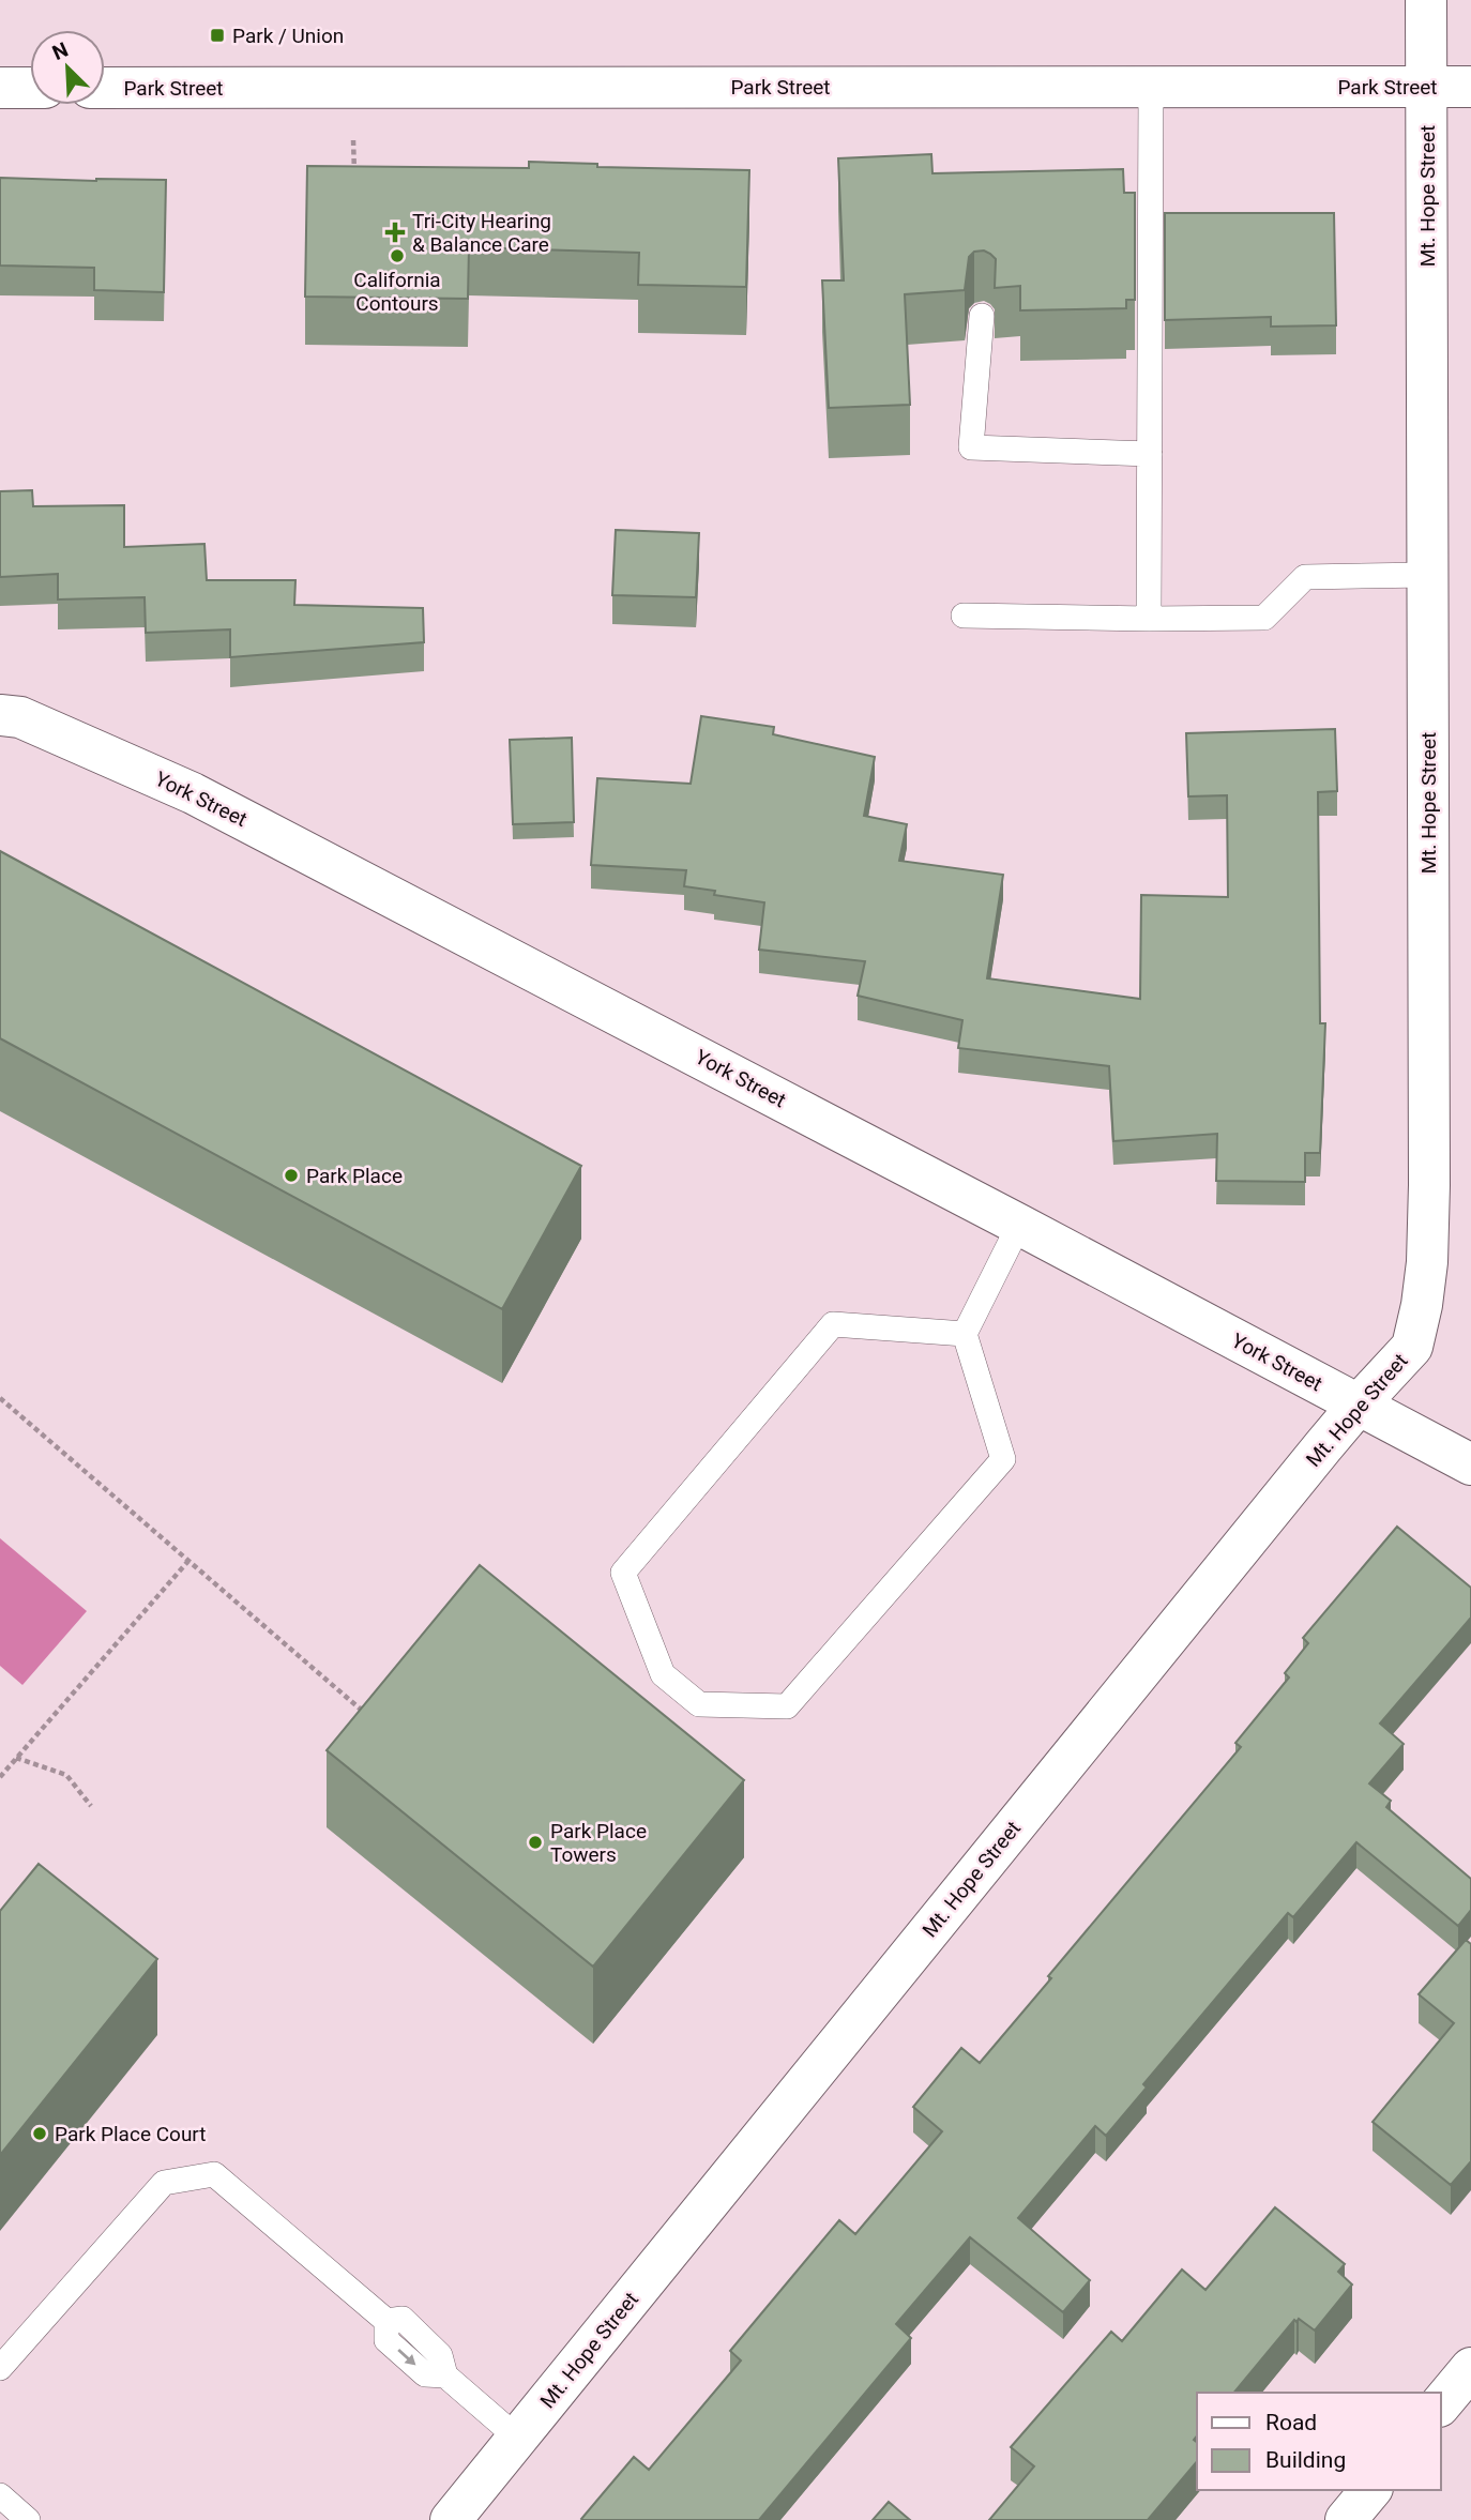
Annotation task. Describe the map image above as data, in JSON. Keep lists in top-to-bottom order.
{
  "streets": {
    "street": ["Park Street", "Mt. Hope Street", "York Street"]
  },
  "crossings": [
    ["Park Street", "Mt. Hope Street"],
    ["Mt. Hope Street", "York Street"]
  ],
  "places": {
    "transit": ["Park / Union"],
    "health": ["Tri-City Hearing & Balance Care"],
    "other": [
      "California Contours",
      "Park Place",
      "Park Place Towers",
      "Park Place Court"
    ]
  },
  "legend": ["Road", "Building"],
  "north": "top left"
}
